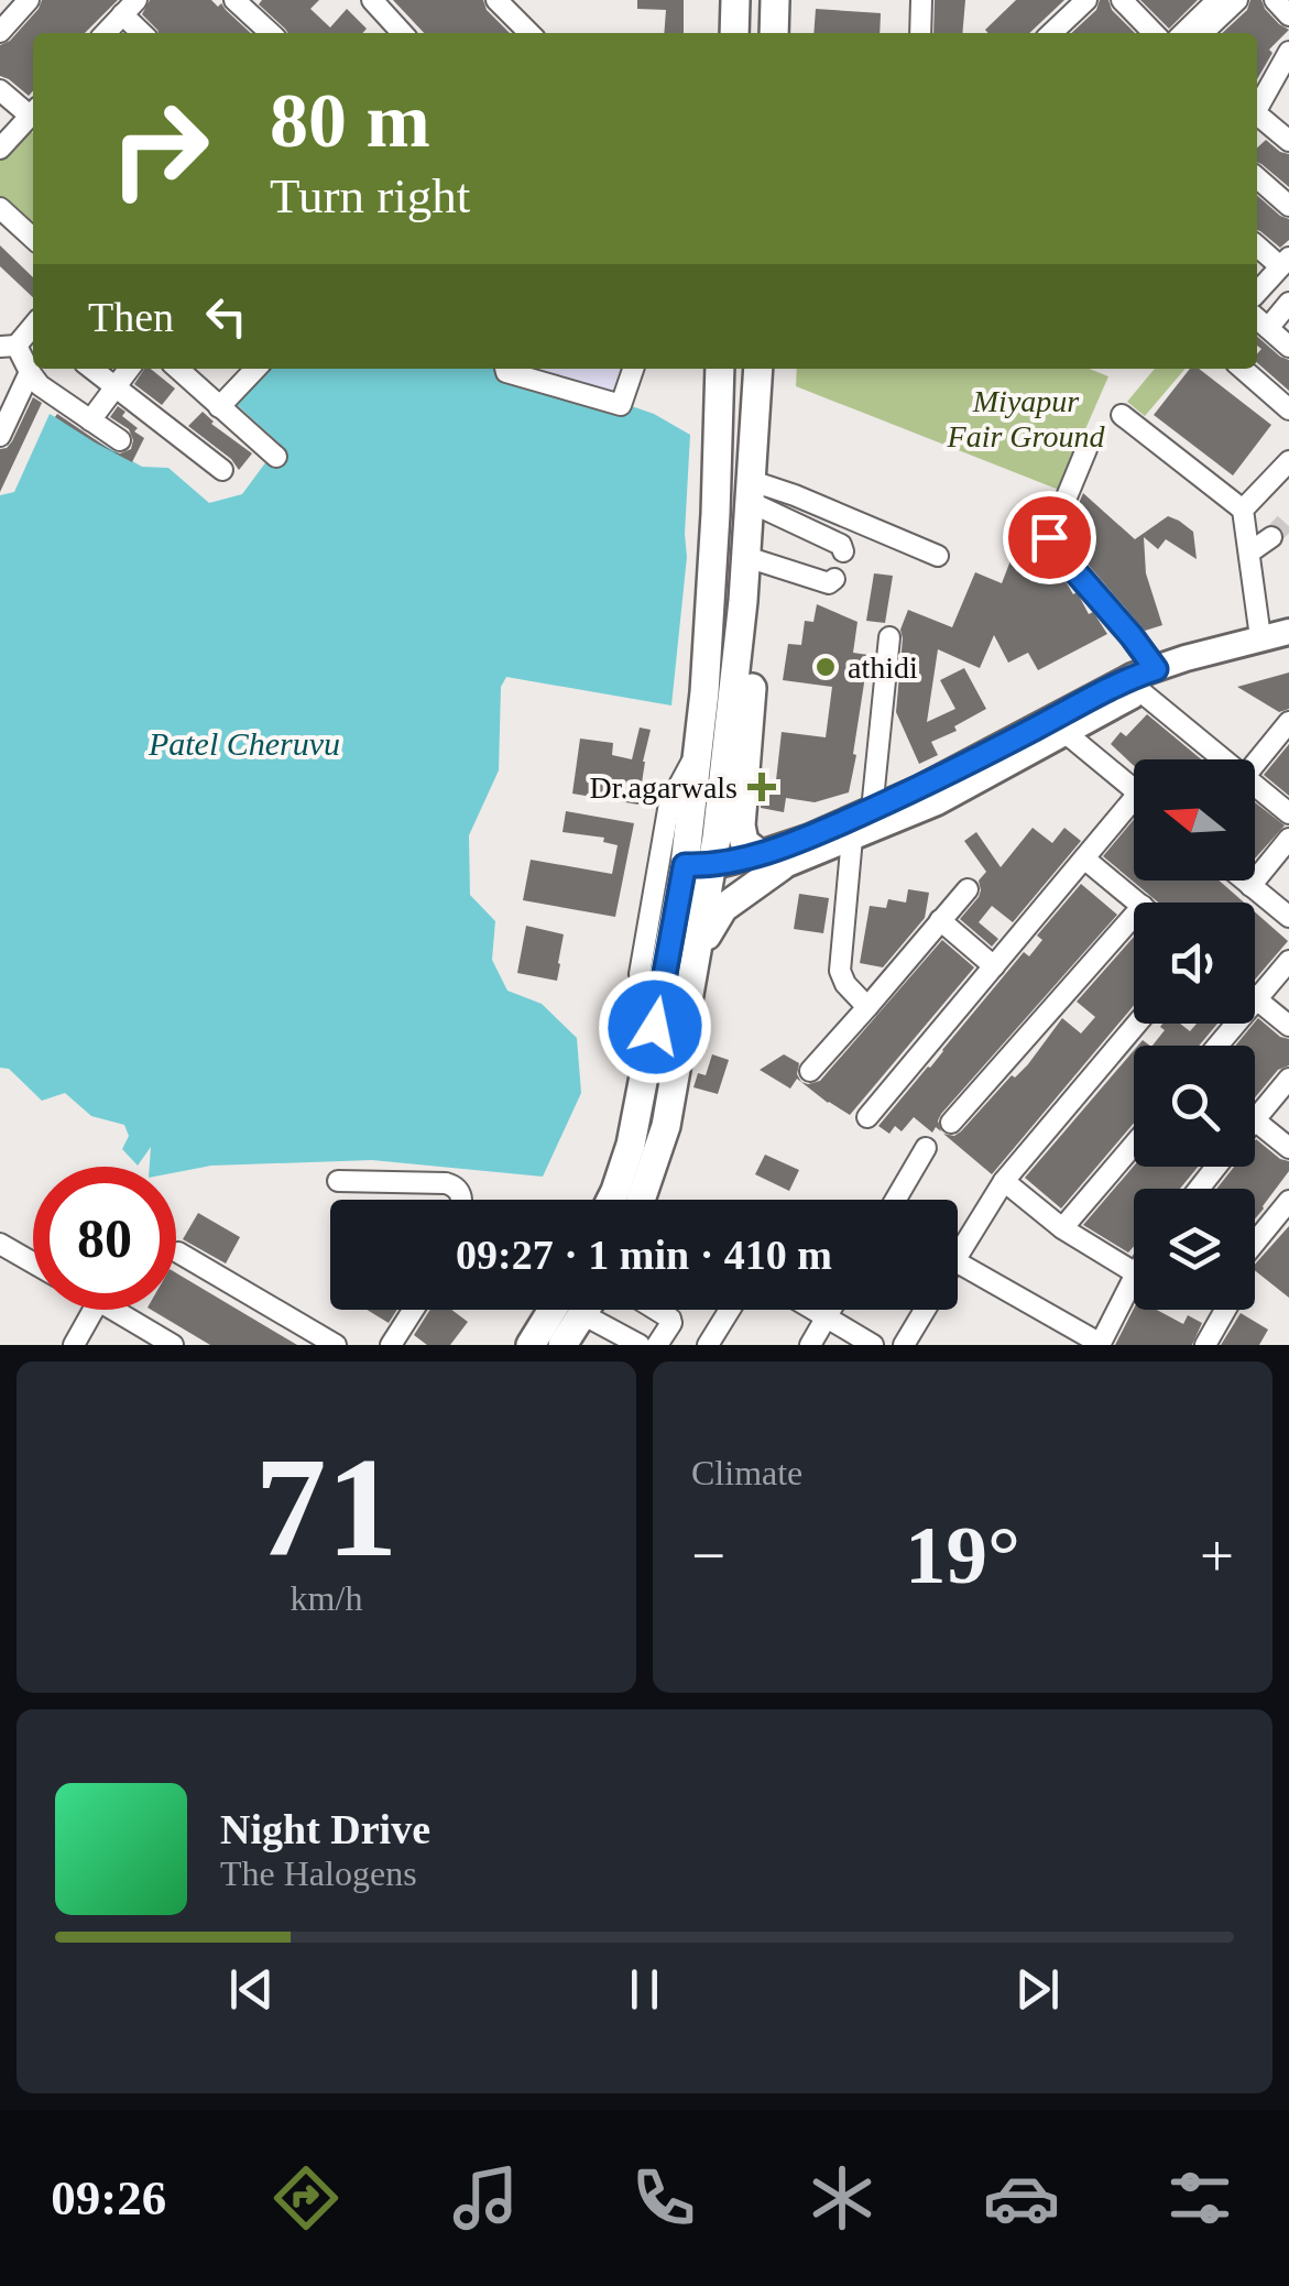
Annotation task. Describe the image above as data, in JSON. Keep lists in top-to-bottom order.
{
  "water": ["Patel Cheruvu"],
  "parks": ["Miyapur Fair Ground"],
  "places": {
    "other": ["athidi"],
    "health": ["Dr.agarwals"]
  },
  "north": "left",
  "page": {
    "turn": ["80 m", "Turn right"],
    "then": "Then",
    "limit": "80",
    "trip": "09:27 · 1 min · 410 m",
    "tile": [
      ["71", "km/h"],
      "Climate"
    ],
    "heat": ["−", "19°", "+"],
    "song": ["Night Drive", "The Halogens"],
    "tabs": "09:26"
  }
}
